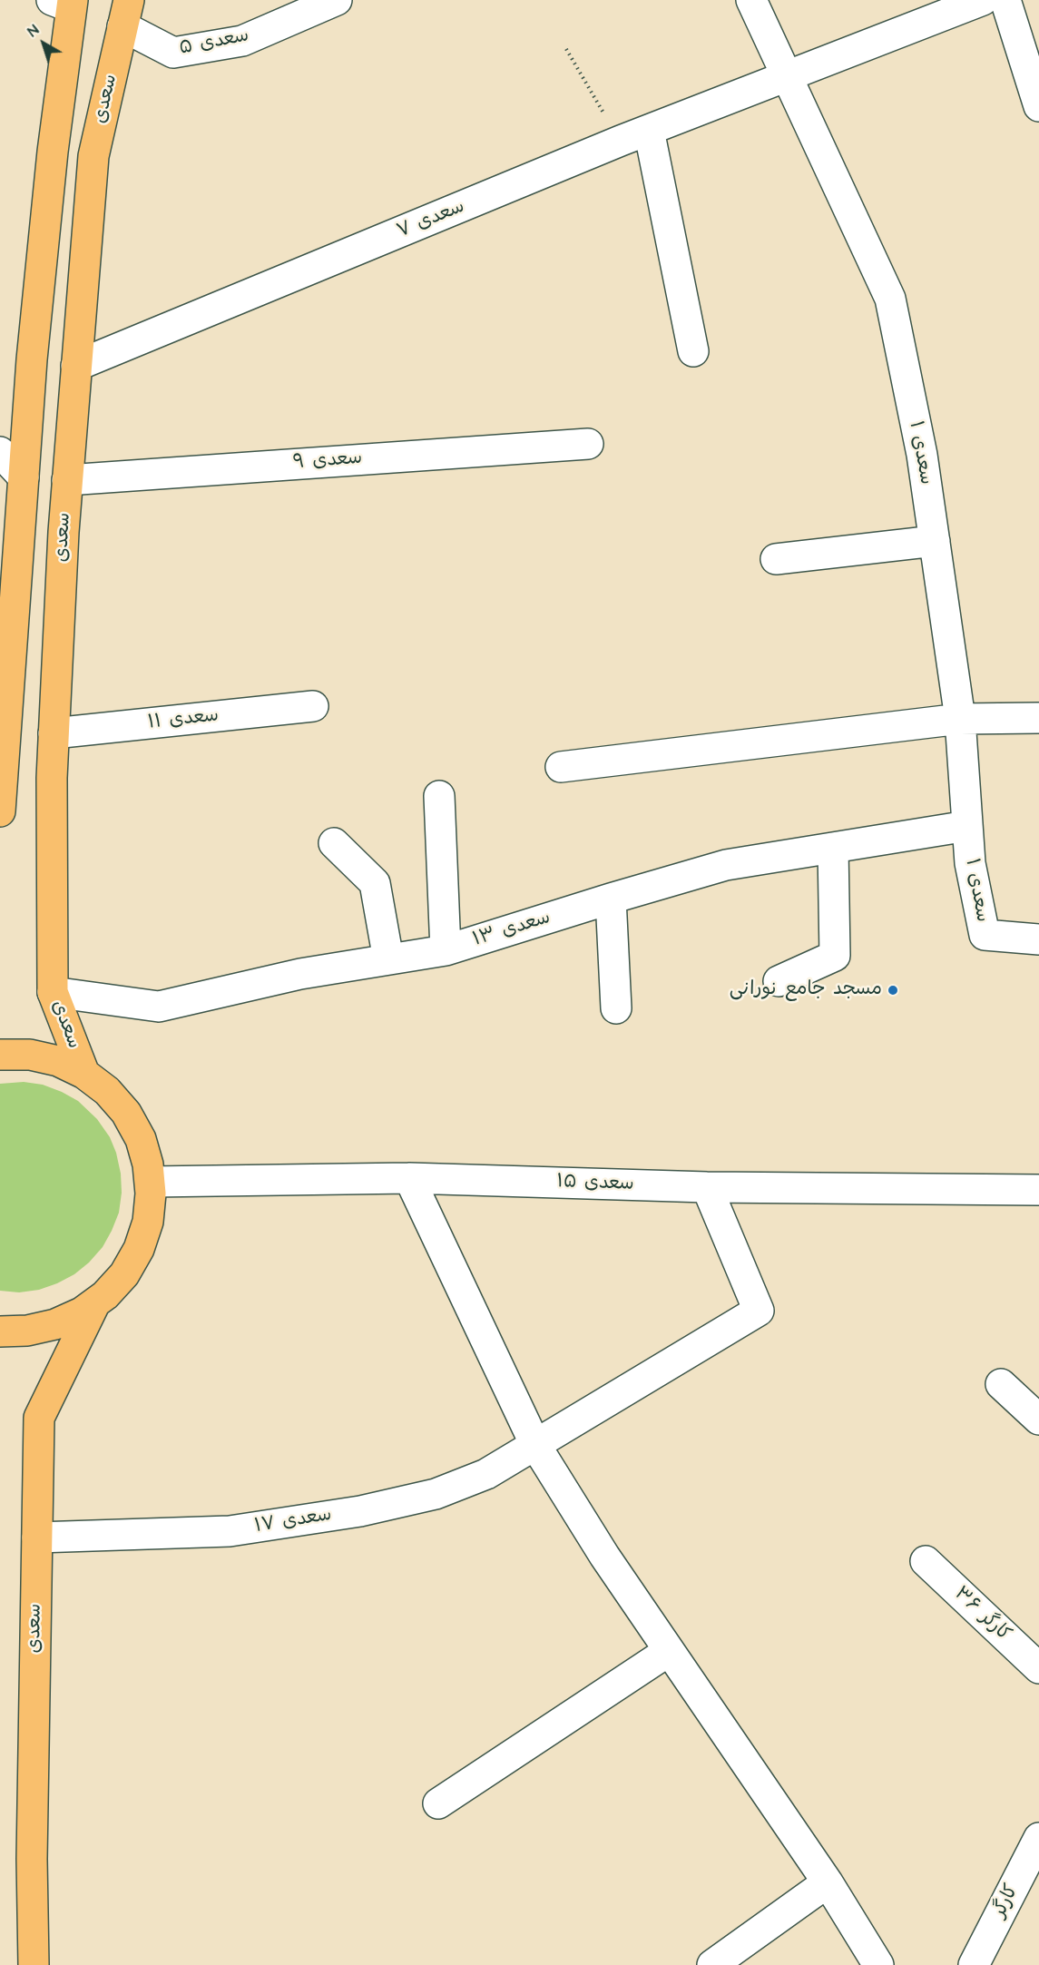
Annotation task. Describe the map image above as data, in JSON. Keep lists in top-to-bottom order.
{
  "streets": {
    "main road": ["سعدی"],
    "street": [
      "سعدی ۵",
      "سعدی ۷",
      "سعدی ۱",
      "سعدی ۹",
      "سعدی ۱۱",
      "سعدی ۱۳",
      "سعدی ۱۵",
      "سعدی ۱۷",
      "کارگر ۳۶",
      "کارگر"
    ]
  },
  "crossings": [
    ["سعدی ۵", "سعدی"],
    ["سعدی", "سعدی ۷"],
    ["سعدی", "سعدی ۹"],
    ["سعدی", "سعدی ۱۱"],
    ["سعدی", "سعدی ۱۳"],
    ["سعدی", "سعدی ۱۷"],
    ["سعدی ۷", "سعدی ۱"],
    ["سعدی ۱", "سعدی ۱۳"],
    ["سعدی ۱۵", "سعدی ۱۷"]
  ],
  "places": ["مسجد جامع نورانی"],
  "north": "top left"
}
